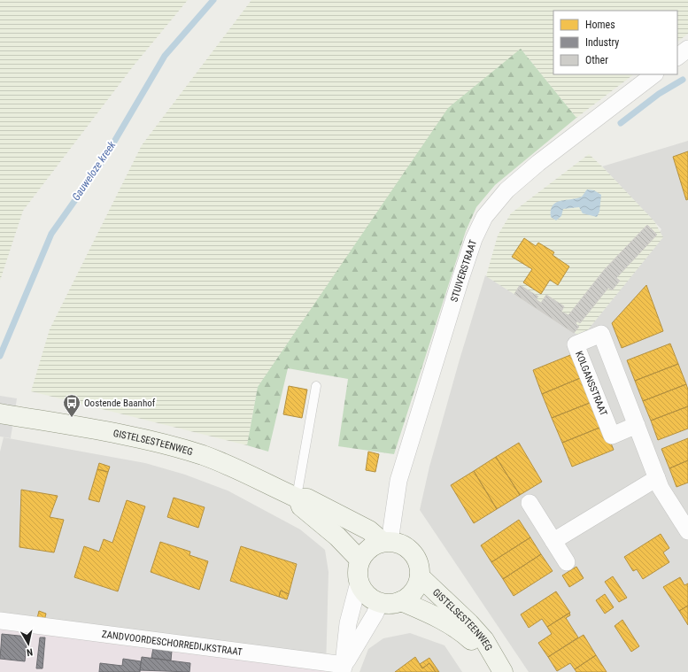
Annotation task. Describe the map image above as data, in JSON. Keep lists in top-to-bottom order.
{
  "streets": {
    "main road": ["GISTELSESTEENWEG"],
    "street": ["STUIVERSTRAAT", "KOLGANSSTRAAT", "ZANDVOORDESCHORREDIJKSTRAAT"]
  },
  "crossings": [
    ["STUIVERSTRAAT", "GISTELSESTEENWEG"]
  ],
  "water": ["Gauweloze kreek"],
  "places": {
    "bus stop": ["Oostende Baanhof"]
  },
  "legend": ["Homes", "Industry", "Other"],
  "north": "bottom"
}
